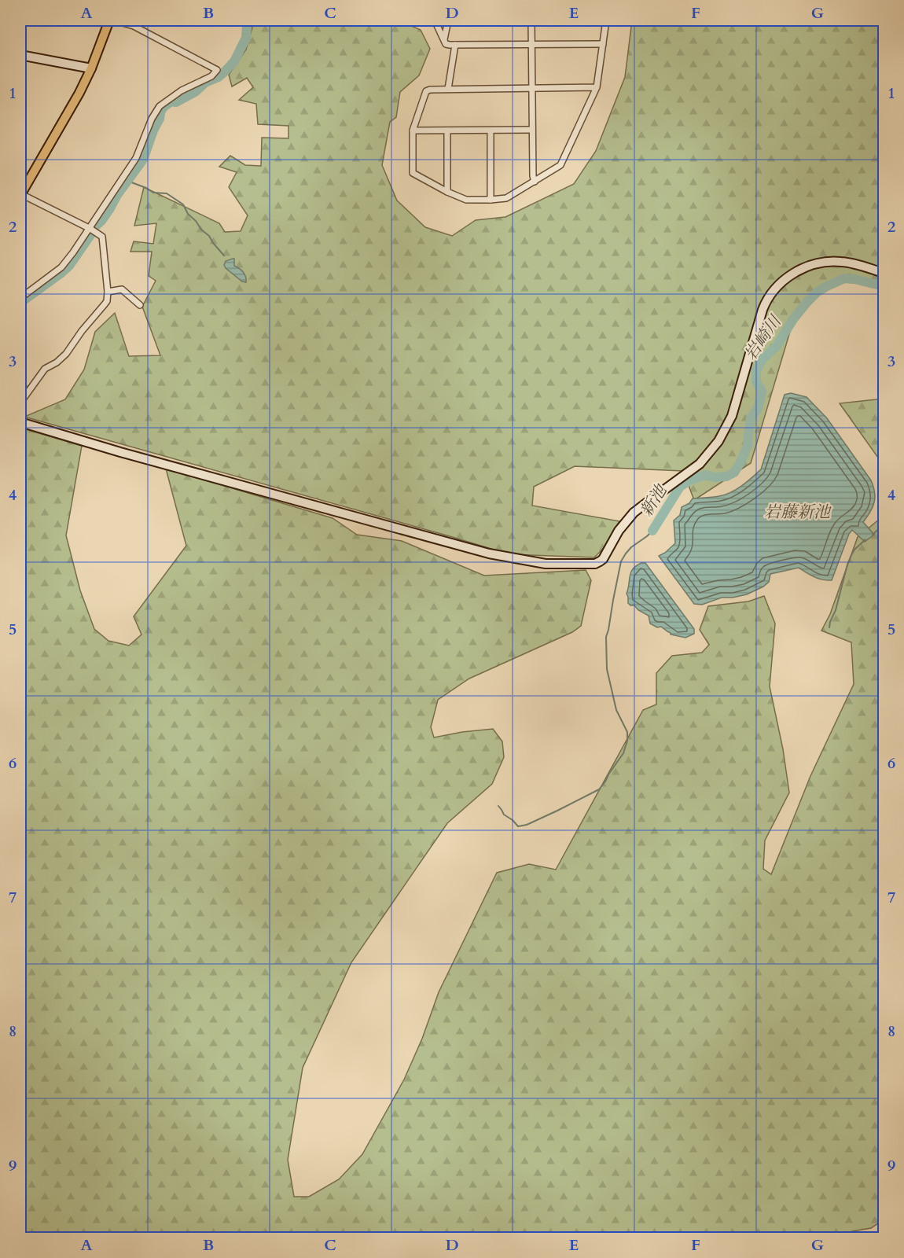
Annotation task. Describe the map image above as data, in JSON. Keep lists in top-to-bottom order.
{
  "water": ["岩崎川", "新池", "岩藤新池"],
  "grid": {
    "columns": [
      "A",
      "B",
      "C",
      "D",
      "E",
      "F",
      "G"
    ],
    "rows": [
      "1",
      "2",
      "3",
      "4",
      "5",
      "6",
      "7",
      "8",
      "9"
    ]
  }
}
